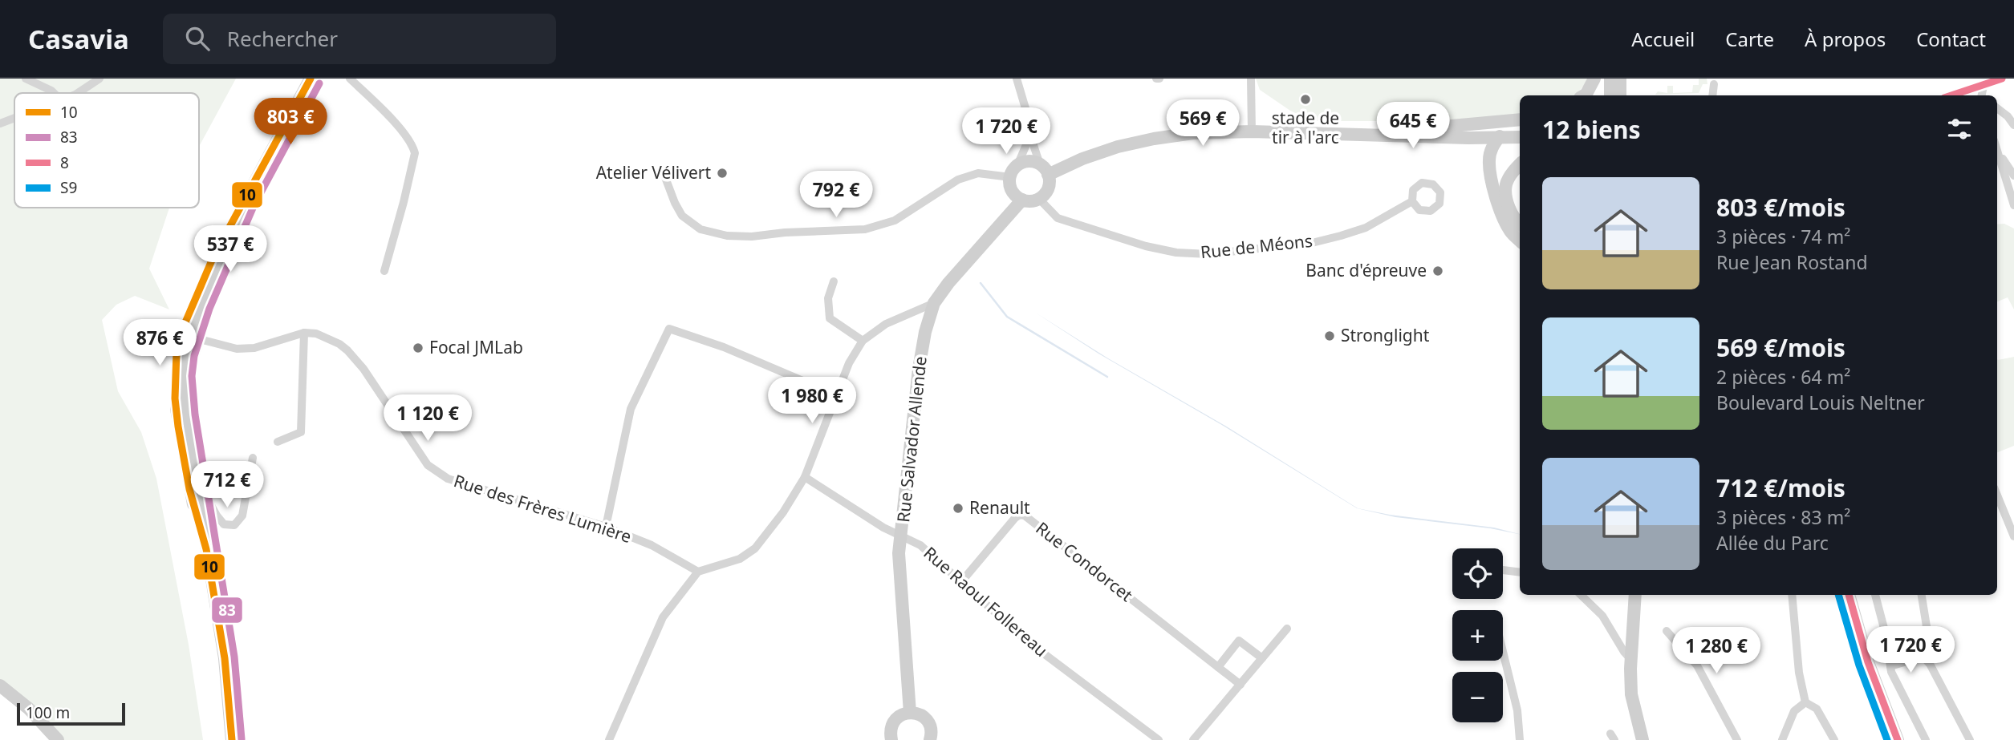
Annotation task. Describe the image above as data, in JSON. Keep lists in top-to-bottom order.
{
  "streets": {
    "street": [
      "Rue de Méons",
      "Rue Salvador Allende",
      "Rue des Frères Lumière",
      "Rue Condorcet",
      "Rue Raoul Follereau"
    ]
  },
  "crossings": [
    ["Rue de Méons", "Rue Salvador Allende"],
    ["Rue Salvador Allende", "Rue Raoul Follereau"],
    ["Rue Condorcet", "Rue Raoul Follereau"]
  ],
  "places": [
    "stade de tir à l'arc",
    "Atelier Vélivert",
    "Banc d'épreuve",
    "Stronglight",
    "Focal JMLab",
    "Renault"
  ],
  "lines": [
    "transit line 10",
    "transit line 8",
    "transit line 83",
    "transit line S9"
  ],
  "legend": [
    "10",
    "83",
    "8",
    "S9"
  ],
  "scale_bar": "100 m",
  "page": {
    "header": "Casavia",
    "search": "Rechercher",
    "nav": [
      "Accueil",
      "Carte",
      "À propos",
      "Contact"
    ],
    "heading": "12 biens",
    "price": [
      "803 €",
      "569 €",
      "645 €",
      "1 720 €",
      "792 €",
      "537 €",
      "876 €",
      "1 980 €",
      "1 120 €",
      "712 €",
      "1 720 €",
      "1 280 €"
    ],
    "list": [
      {
        "name": "803 €/mois",
        "note": "3 pièces · 74 m² · Rue Jean Rostand"
      },
      {
        "name": "569 €/mois",
        "note": "2 pièces · 64 m² · Boulevard Louis Neltner"
      },
      {
        "name": "712 €/mois",
        "note": "3 pièces · 83 m² · Allée du Parc"
      }
    ],
    "map_buttons": ["+", "−"],
    "scale": "100 m"
  }
}
